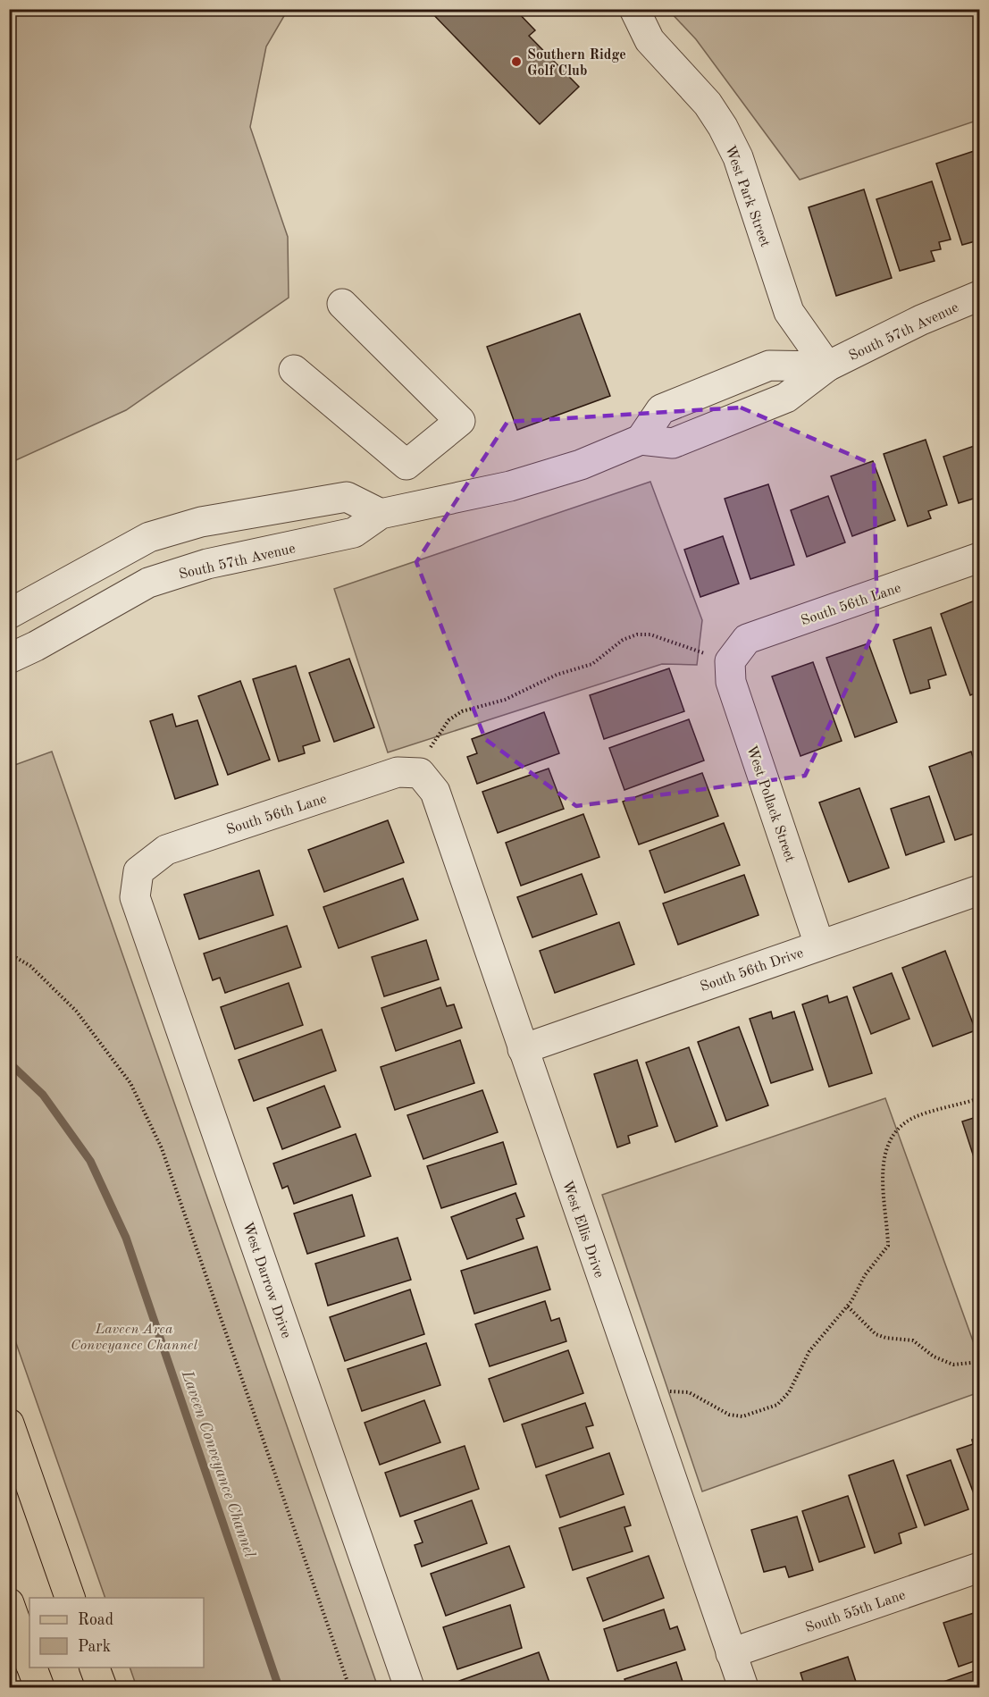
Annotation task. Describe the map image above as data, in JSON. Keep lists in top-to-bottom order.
{
  "streets": {
    "street": [
      "West Park Street",
      "South 57th Avenue",
      "South 56th Lane",
      "West Pollack Street",
      "South 56th Drive",
      "West Ellis Drive",
      "West Darrow Drive",
      "South 55th Lane"
    ]
  },
  "crossings": [
    ["West Park Street", "South 57th Avenue"],
    ["South 56th Lane", "West Pollack Street"],
    ["South 56th Lane", "West Ellis Drive"],
    ["South 56th Lane", "West Darrow Drive"],
    ["West Pollack Street", "South 56th Drive"],
    ["South 56th Drive", "West Ellis Drive"],
    ["West Ellis Drive", "South 55th Lane"]
  ],
  "water": ["Laveen Conveyance Channel"],
  "parks": ["Laveen Area Conveyance Channel"],
  "places": ["Southern Ridge Golf Club"],
  "legend": ["Road", "Park"]
}
